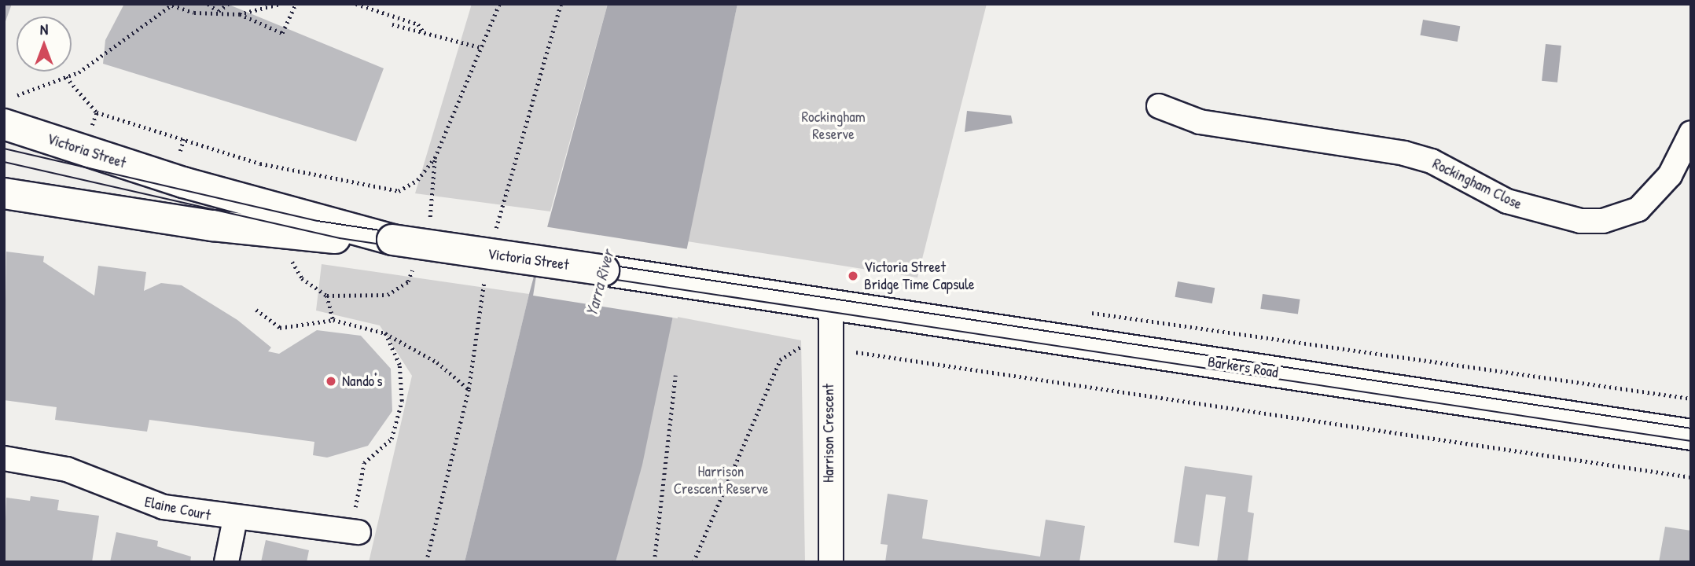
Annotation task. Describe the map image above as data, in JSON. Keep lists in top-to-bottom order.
{
  "streets": {
    "main road": ["Victoria Street", "Barkers Road"],
    "street": ["Rockingham Close", "Harrison Crescent", "Elaine Court"]
  },
  "crossings": [
    ["Victoria Street", "Barkers Road"],
    ["Barkers Road", "Harrison Crescent"]
  ],
  "water": ["Yarra River"],
  "parks": ["Rockingham Reserve", "Harrison Crescent Reserve"],
  "places": ["Victoria Street Bridge Time Capsule", "Nando's"],
  "north": "top"
}
